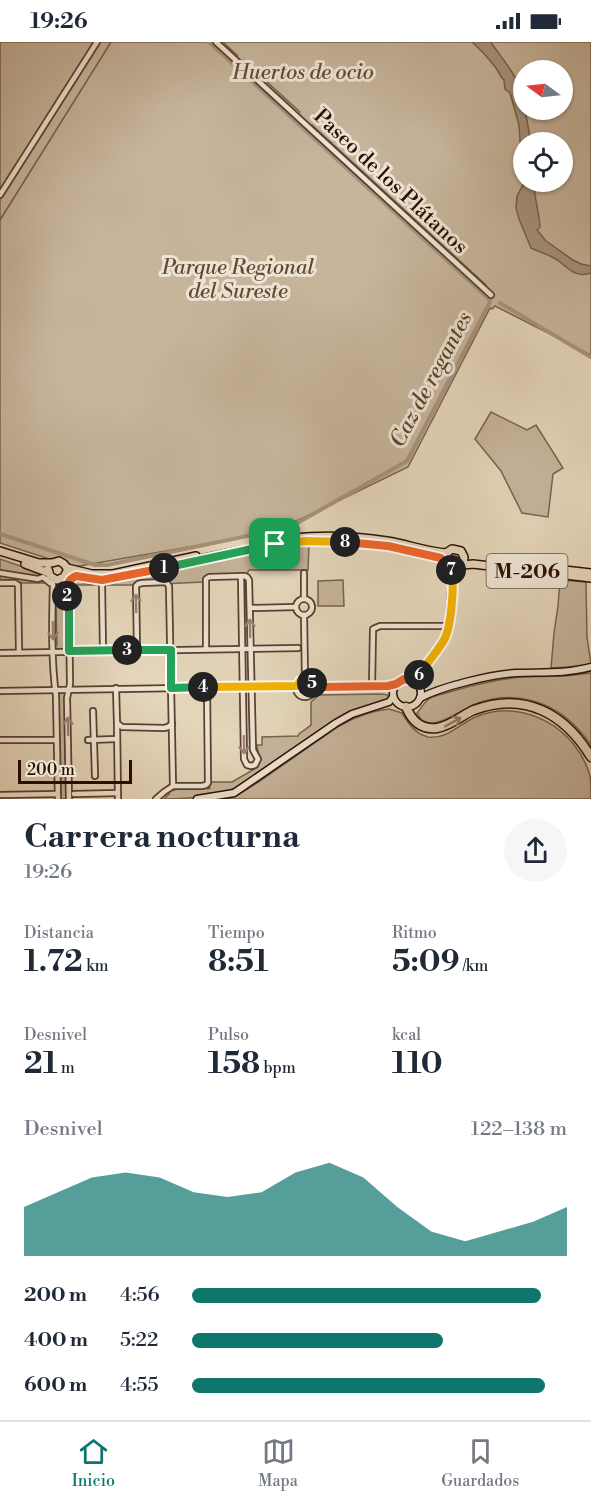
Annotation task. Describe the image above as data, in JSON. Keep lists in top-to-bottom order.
{
  "streets": {
    "main road": ["M-206"],
    "street": ["Paseo de los Plátanos"]
  },
  "water": ["Caz de regantes"],
  "parks": ["Huertos de ocio", "Parque Regional del Sureste"],
  "scale_bar": "200 m",
  "north": "left",
  "page": {
    "status": "19:26",
    "pins": [
      "8",
      "1",
      "7",
      "2",
      "3",
      "6",
      "5",
      "4"
    ],
    "scale": "200 m",
    "heading": ["Carrera nocturna", "19:26"],
    "stats": [
      ["Distancia", "1.72 km"],
      ["Tiempo", "8:51"],
      ["Ritmo", "5:09 /km"],
      ["Desnivel", "21 m"],
      ["Pulso", "158 bpm"],
      ["kcal", "110"]
    ],
    "chart": ["Desnivel", "122–138 m"],
    "list": [
      {
        "name": "200 m",
        "note": "4:56"
      },
      {
        "name": "400 m",
        "note": "5:22"
      },
      {
        "name": "600 m",
        "note": "4:55"
      }
    ],
    "tabs": ["Inicio", "Mapa", "Guardados"]
  }
}
